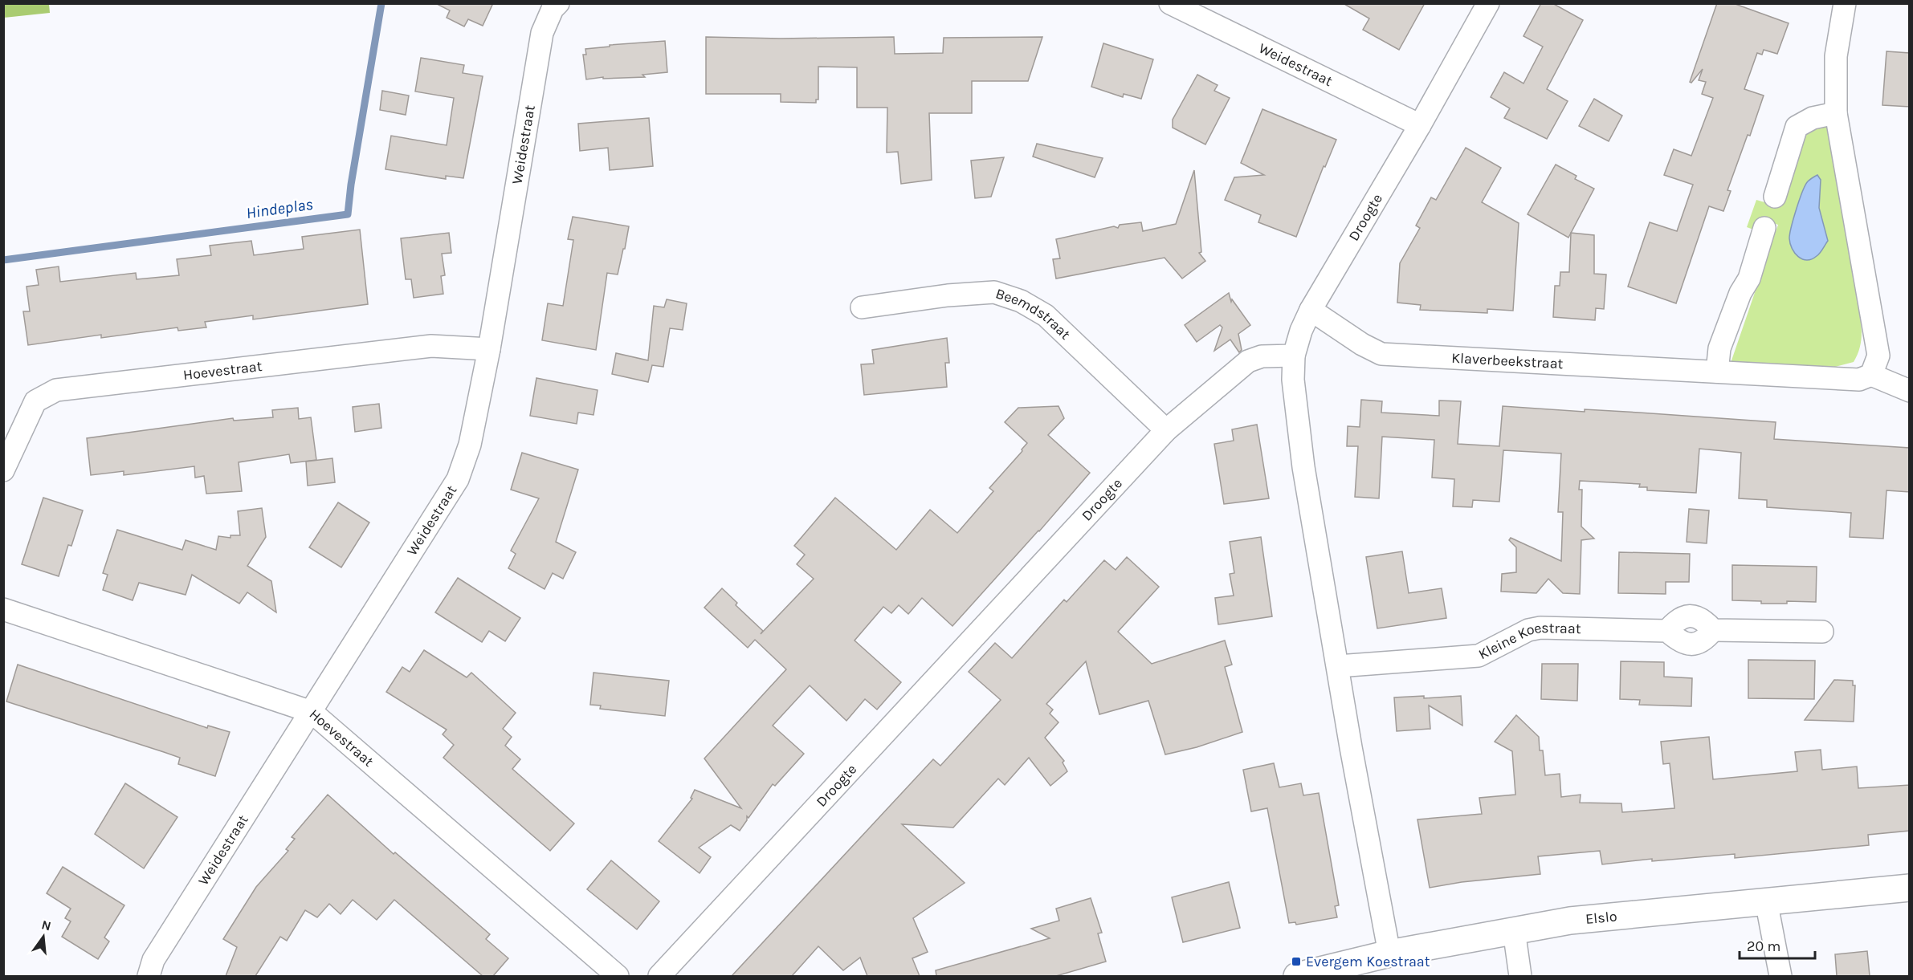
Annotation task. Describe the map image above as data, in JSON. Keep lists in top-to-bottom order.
{
  "streets": {
    "street": [
      "Weidestraat",
      "Droogte",
      "Beemdstraat",
      "Klaverbeekstraat",
      "Hoevestraat",
      "Kleine Koestraat",
      "Elslo"
    ]
  },
  "crossings": [
    ["Weidestraat", "Droogte"],
    ["Weidestraat", "Hoevestraat"],
    ["Droogte", "Beemdstraat"],
    ["Droogte", "Klaverbeekstraat"]
  ],
  "water": ["Hindeplas"],
  "places": {
    "transit": ["Evergem Koestraat"]
  },
  "scale_bar": "20 m",
  "north": "top"
}
